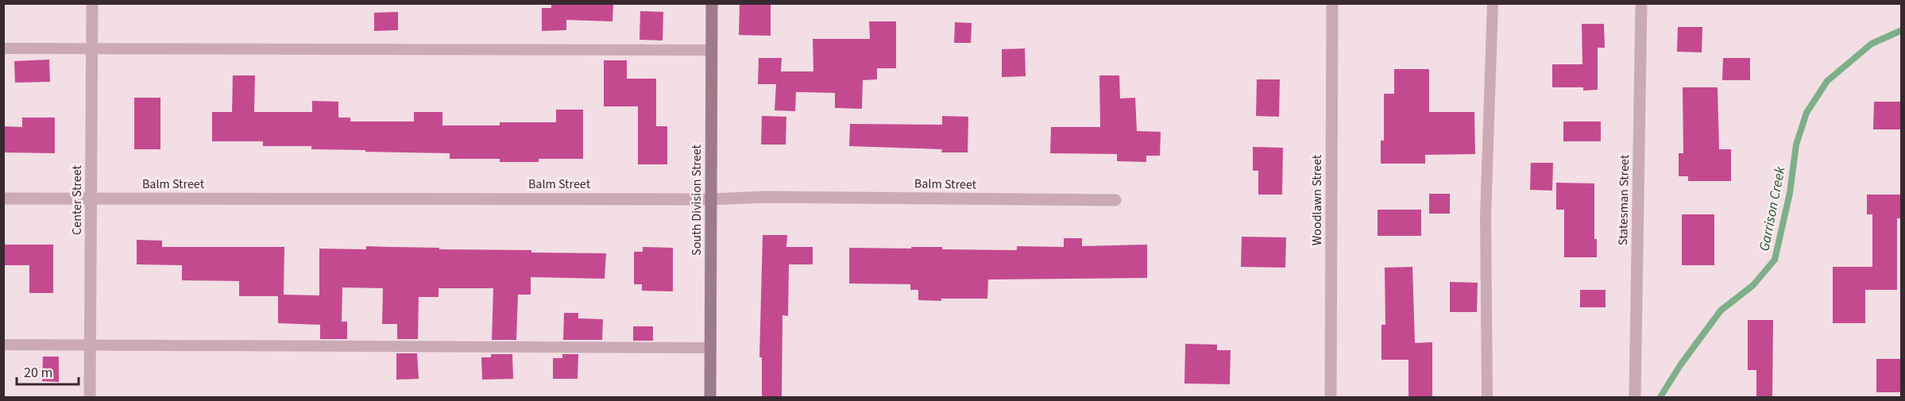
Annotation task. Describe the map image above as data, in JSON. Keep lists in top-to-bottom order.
{
  "streets": {
    "street": [
      "Balm Street",
      "Center Street",
      "South Division Street",
      "Woodlawn Street",
      "Statesman Street"
    ]
  },
  "crossings": [
    ["Balm Street", "Center Street"],
    ["Balm Street", "South Division Street"]
  ],
  "water": ["Garrison Creek"],
  "scale_bar": "20 m"
}
